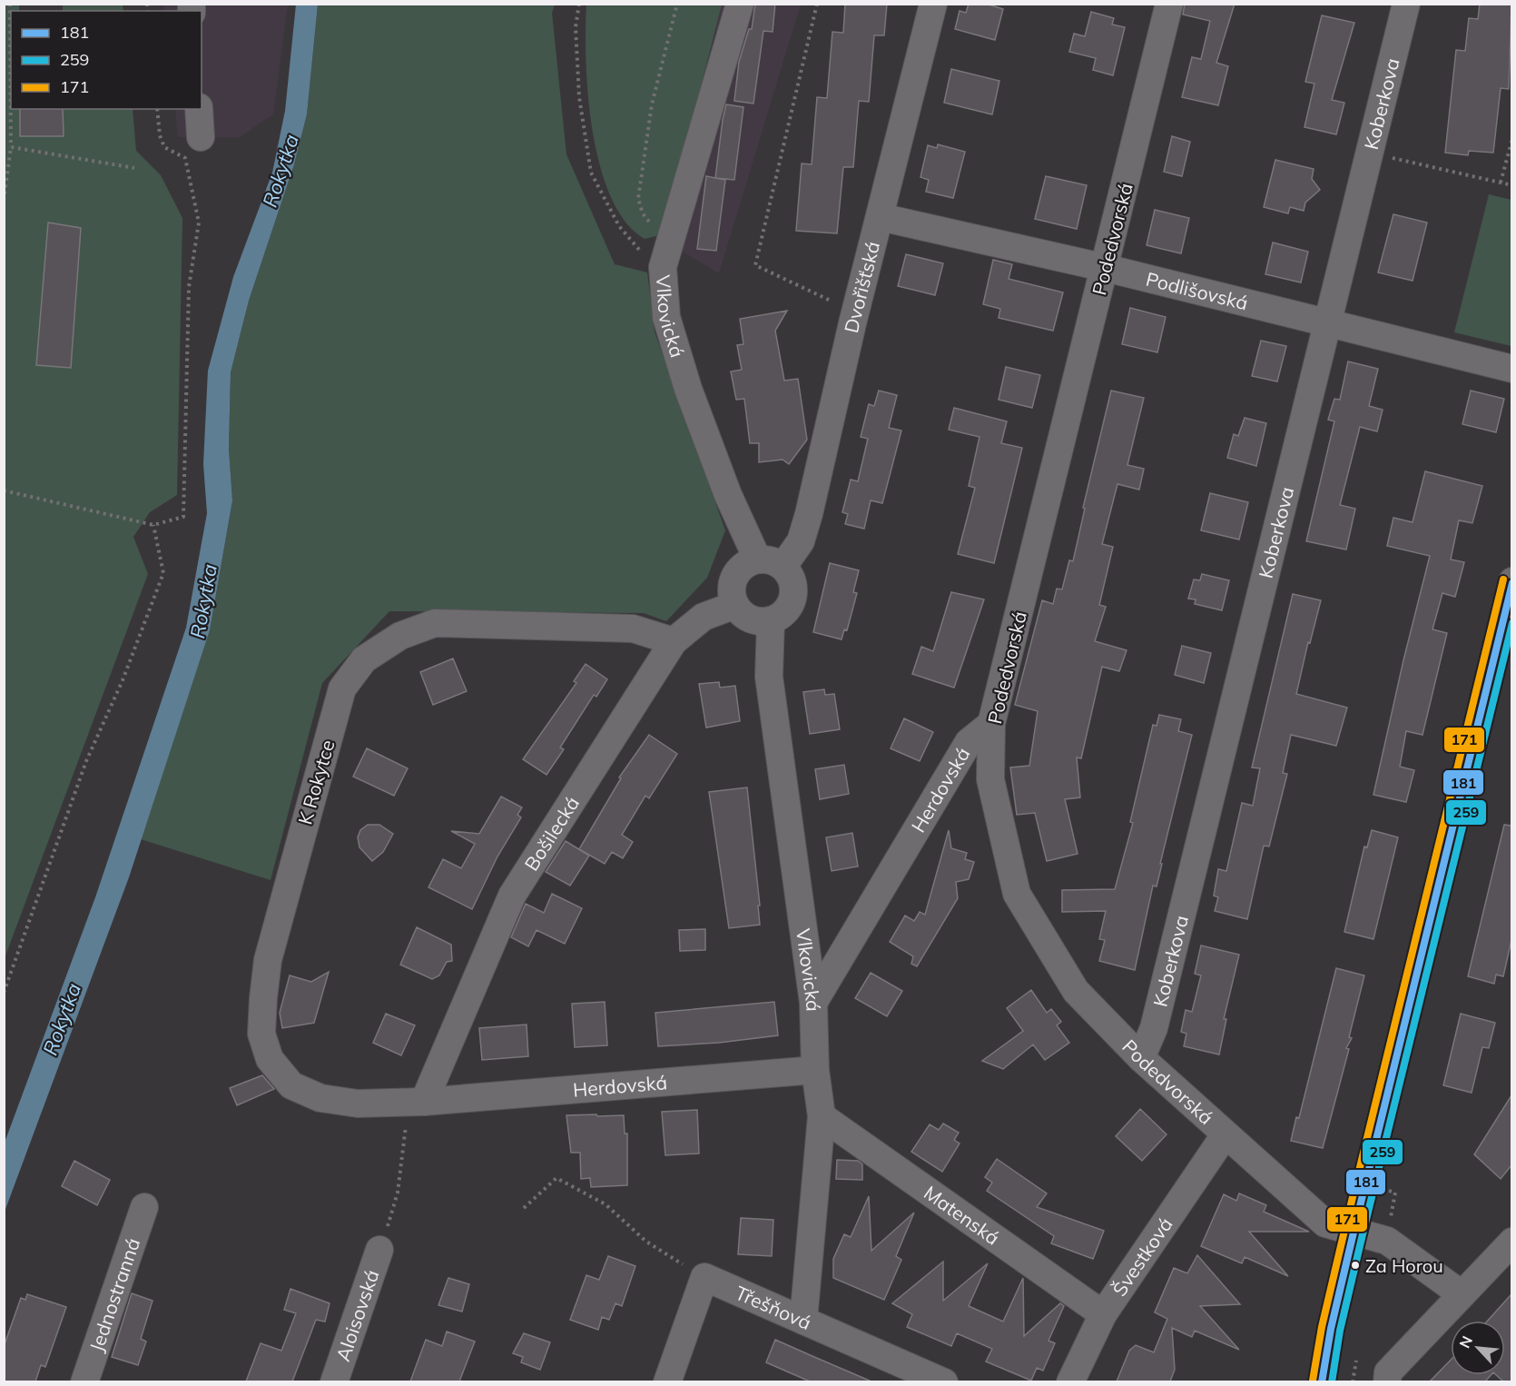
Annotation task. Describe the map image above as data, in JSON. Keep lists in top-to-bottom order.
{
  "streets": {
    "street": [
      "Koberkova",
      "Podedvorská",
      "Dvořišťská",
      "Podlišovská",
      "Vlkovická",
      "K Rokytce",
      "Herdovská",
      "Bošilecká",
      "Matenská",
      "Švestková",
      "Jednostranná",
      "Třešňová",
      "Aloisovská"
    ]
  },
  "crossings": [
    ["Koberkova", "Podedvorská"],
    ["Koberkova", "Podlišovská"],
    ["Podedvorská", "Podlišovská"],
    ["Podedvorská", "Herdovská"],
    ["Podedvorská", "Švestková"],
    ["Dvořišťská", "Podlišovská"],
    ["Dvořišťská", "Vlkovická"],
    ["Dvořišťská", "Bošilecká"],
    ["Vlkovická", "Herdovská"],
    ["Vlkovická", "Bošilecká"],
    ["Vlkovická", "Matenská"],
    ["Vlkovická", "Třešňová"],
    ["K Rokytce", "Herdovská"],
    ["K Rokytce", "Bošilecká"],
    ["Herdovská", "Bošilecká"],
    ["Matenská", "Švestková"]
  ],
  "water": ["Rokytka"],
  "places": ["Za Horou"],
  "lines": ["transit line 171", "transit line 181", "transit line 259"],
  "legend": ["181", "259", "171"],
  "north": "top left"
}
